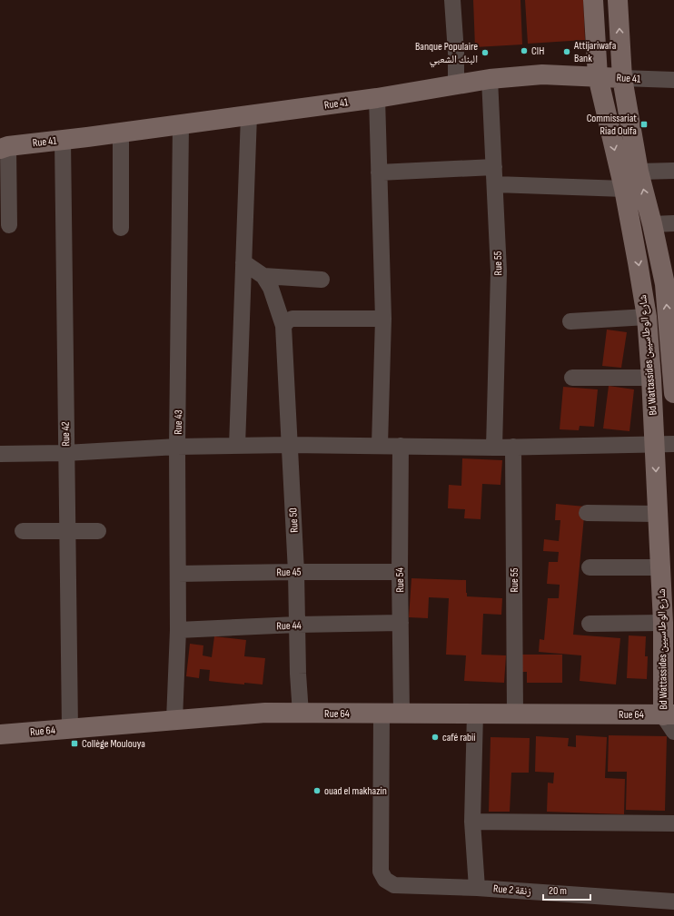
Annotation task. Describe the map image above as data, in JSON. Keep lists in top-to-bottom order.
{
  "streets": {
    "street": [
      "Rue 41",
      "Rue 55",
      "Bd Wattassides شارع الوطاسيين",
      "Rue 43",
      "Rue 42",
      "Rue 50",
      "Rue 45",
      "Rue 54",
      "Rue 44",
      "Rue 64",
      "Rue 2 زنقة"
    ]
  },
  "crossings": [
    ["Rue 41", "Rue 55"],
    ["Rue 41", "Bd Wattassides شارع الوطاسيين"],
    ["Rue 41", "Rue 43"],
    ["Rue 41", "Rue 42"],
    ["Rue 55", "Rue 64"],
    ["Bd Wattassides شارع الوطاسيين", "Rue 64"],
    ["Rue 43", "Rue 45"],
    ["Rue 43", "Rue 44"],
    ["Rue 43", "Rue 64"],
    ["Rue 42", "Rue 64"],
    ["Rue 50", "Rue 45"],
    ["Rue 50", "Rue 44"],
    ["Rue 50", "Rue 64"],
    ["Rue 45", "Rue 54"],
    ["Rue 54", "Rue 44"],
    ["Rue 54", "Rue 64"],
    ["Rue 64", "Rue 2 زنقة"]
  ],
  "places": {
    "other": [
      "CIH",
      "Attijariwafa Bank",
      "Banque Populaire البنك الشعبي",
      "café rabii",
      "ouad el makhazin"
    ],
    "transit": ["Commissariat Riad Oulfa", "Collège Moulouya"]
  },
  "scale_bar": "20 m"
}
